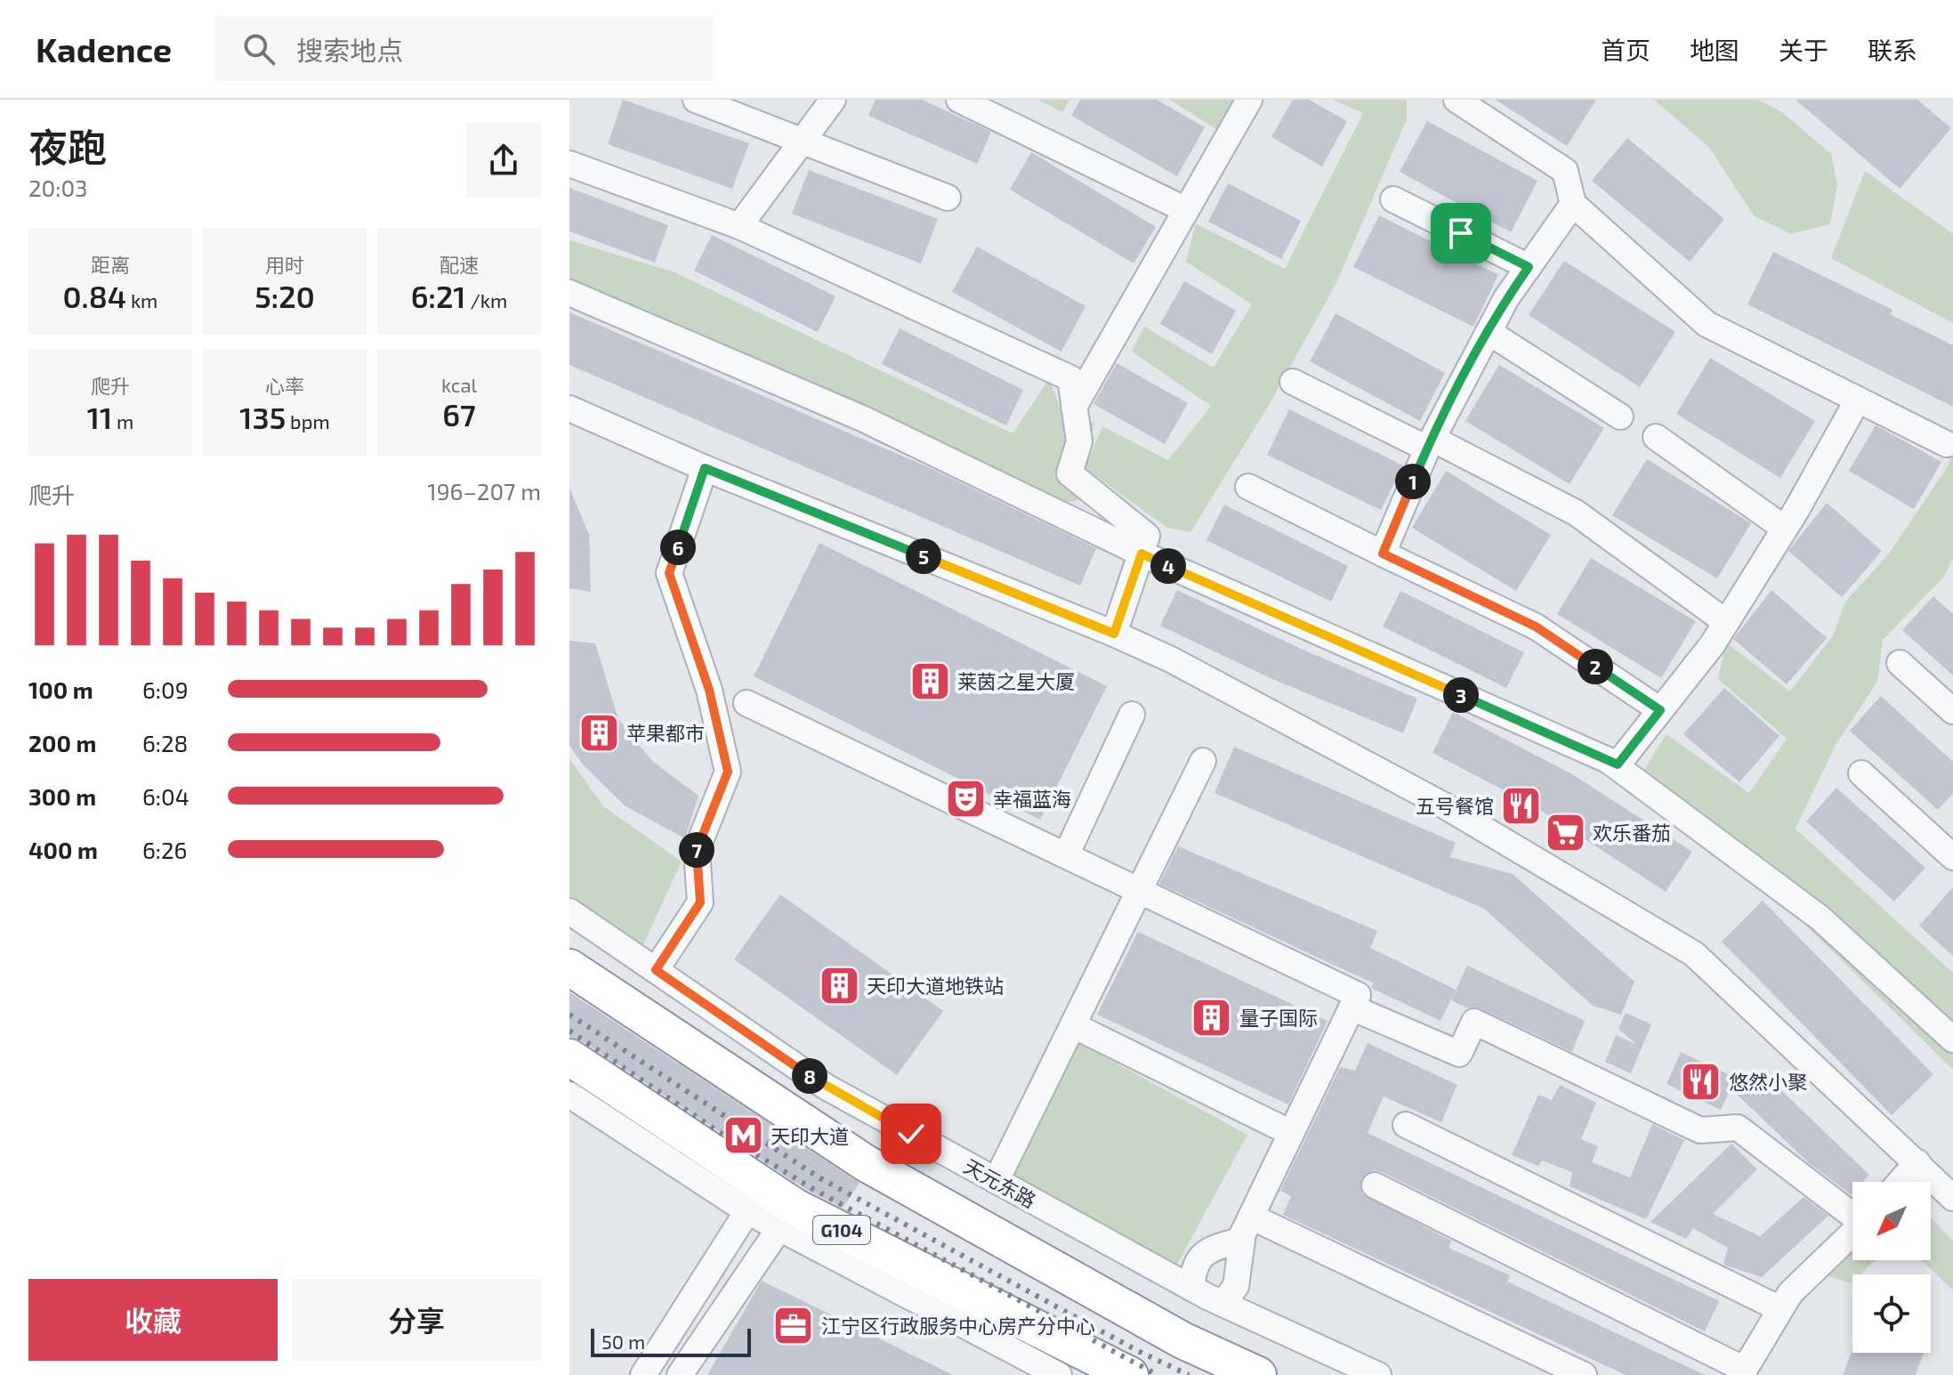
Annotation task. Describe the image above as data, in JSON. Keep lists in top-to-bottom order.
{
  "streets": {
    "highway": ["G104"],
    "street": ["天元东路"]
  },
  "places": {
    "building": [
      "莱茵之星大厦",
      "苹果都市",
      "天印大道地铁站",
      "量子国际"
    ],
    "theatre": ["幸福蓝海"],
    "restaurant": ["五号餐馆", "悠然小聚"],
    "supermarket": ["欢乐番茄"],
    "metro station": ["天印大道"],
    "office": ["江宁区行政服务中心房产分中心"]
  },
  "scale_bar": "50 m",
  "north": "bottom left",
  "page": {
    "header": "Kadence",
    "search": "搜索地点",
    "nav": [
      "首页",
      "地图",
      "关于",
      "联系"
    ],
    "heading": ["夜跑", "20:03"],
    "stats": [
      ["距离", "0.84 km"],
      ["用时", "5:20"],
      ["配速", "6:21 /km"],
      ["爬升", "11 m"],
      ["心率", "135 bpm"],
      ["kcal", "67"]
    ],
    "chart": ["爬升", "196–207 m"],
    "pins": [
      "1",
      "6",
      "5",
      "4",
      "2",
      "3",
      "7",
      "8"
    ],
    "list": [
      {
        "name": "100 m",
        "note": "6:09"
      },
      {
        "name": "200 m",
        "note": "6:28"
      },
      {
        "name": "300 m",
        "note": "6:04"
      },
      {
        "name": "400 m",
        "note": "6:26"
      }
    ],
    "buttons": ["收藏", "分享"],
    "scale": "50 m"
  }
}
